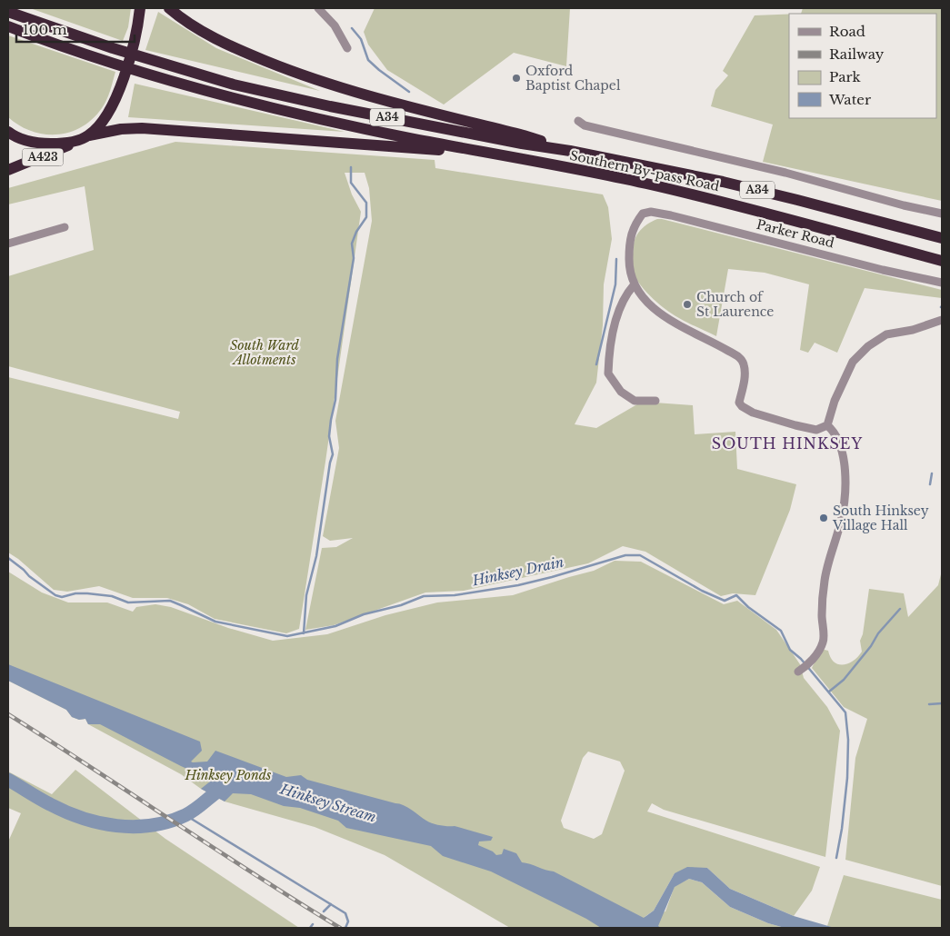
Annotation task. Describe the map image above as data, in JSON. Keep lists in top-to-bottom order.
{
  "streets": {
    "highway": ["A34", "A423", "Southern By-pass Road"],
    "street": ["Parker Road"]
  },
  "crossings": [
    ["A34", "Southern By-pass Road"]
  ],
  "districts": ["SOUTH HINKSEY"],
  "water": ["Hinksey Drain", "Hinksey Stream"],
  "parks": ["South Ward Allotments", "Hinksey Ponds"],
  "places": ["Oxford Baptist Chapel", "Church of St Laurence", "South Hinksey Village Hall"],
  "legend": [
    "Road",
    "Railway",
    "Park",
    "Water"
  ],
  "scale_bar": "100 m"
}
